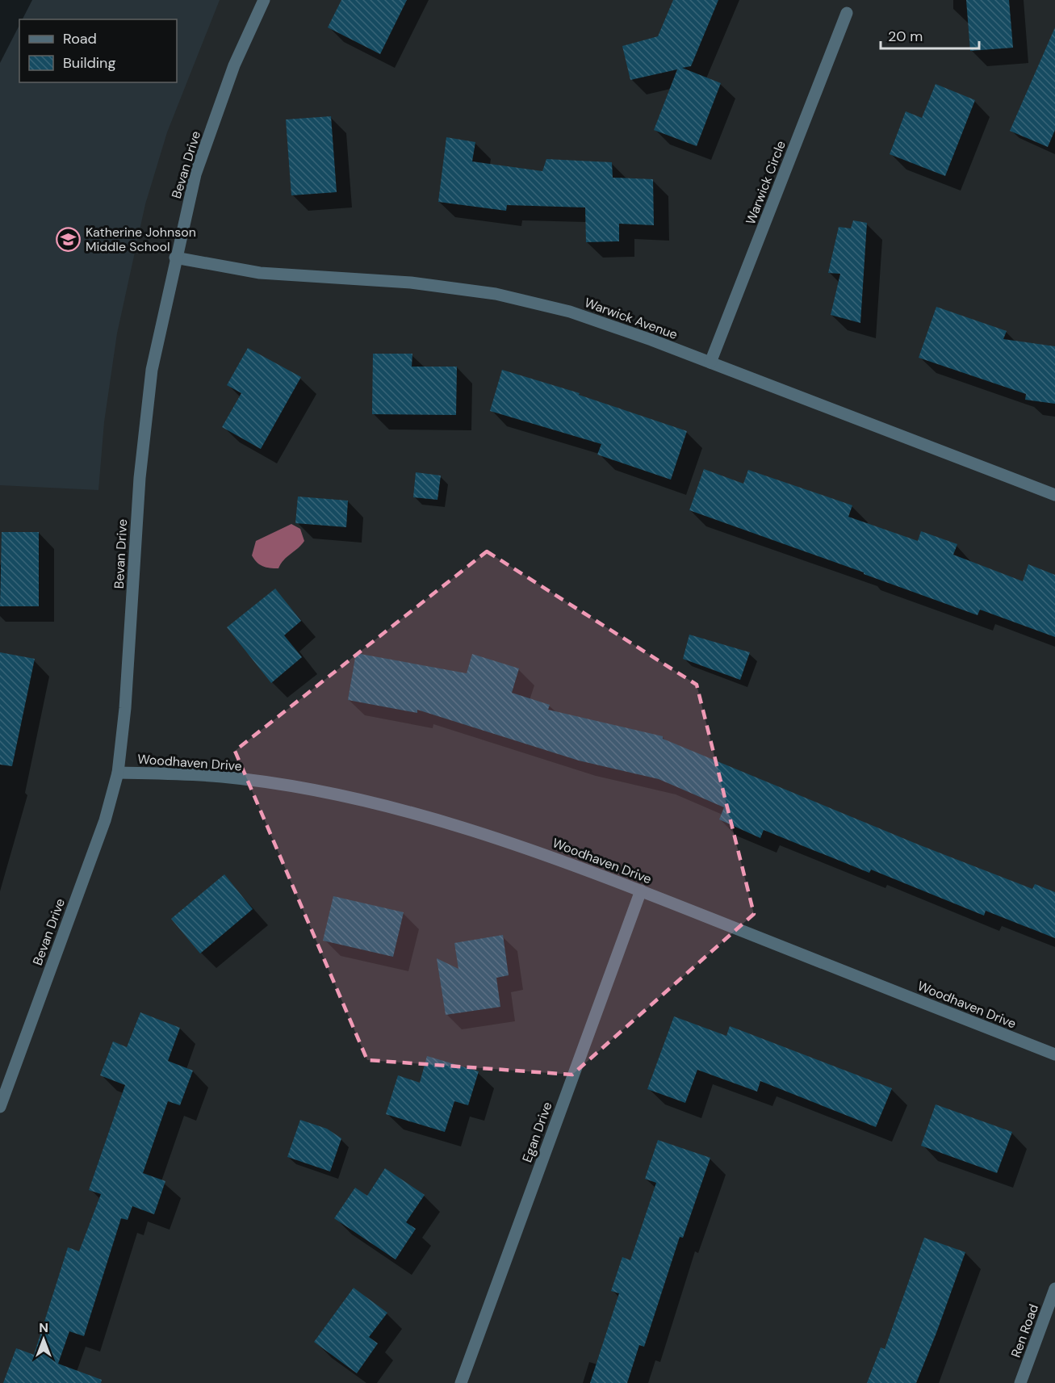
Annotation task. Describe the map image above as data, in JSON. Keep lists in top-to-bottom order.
{
  "streets": {
    "street": [
      "Bevan Drive",
      "Warwick Circle",
      "Warwick Avenue",
      "Woodhaven Drive",
      "Egan Drive",
      "Ren Road"
    ]
  },
  "crossings": [
    ["Bevan Drive", "Warwick Avenue"],
    ["Bevan Drive", "Woodhaven Drive"],
    ["Warwick Circle", "Warwick Avenue"],
    ["Woodhaven Drive", "Egan Drive"]
  ],
  "places": {
    "school or university": ["Katherine Johnson Middle School"]
  },
  "legend": ["Road", "Building"],
  "scale_bar": "20 m",
  "north": "top"
}
